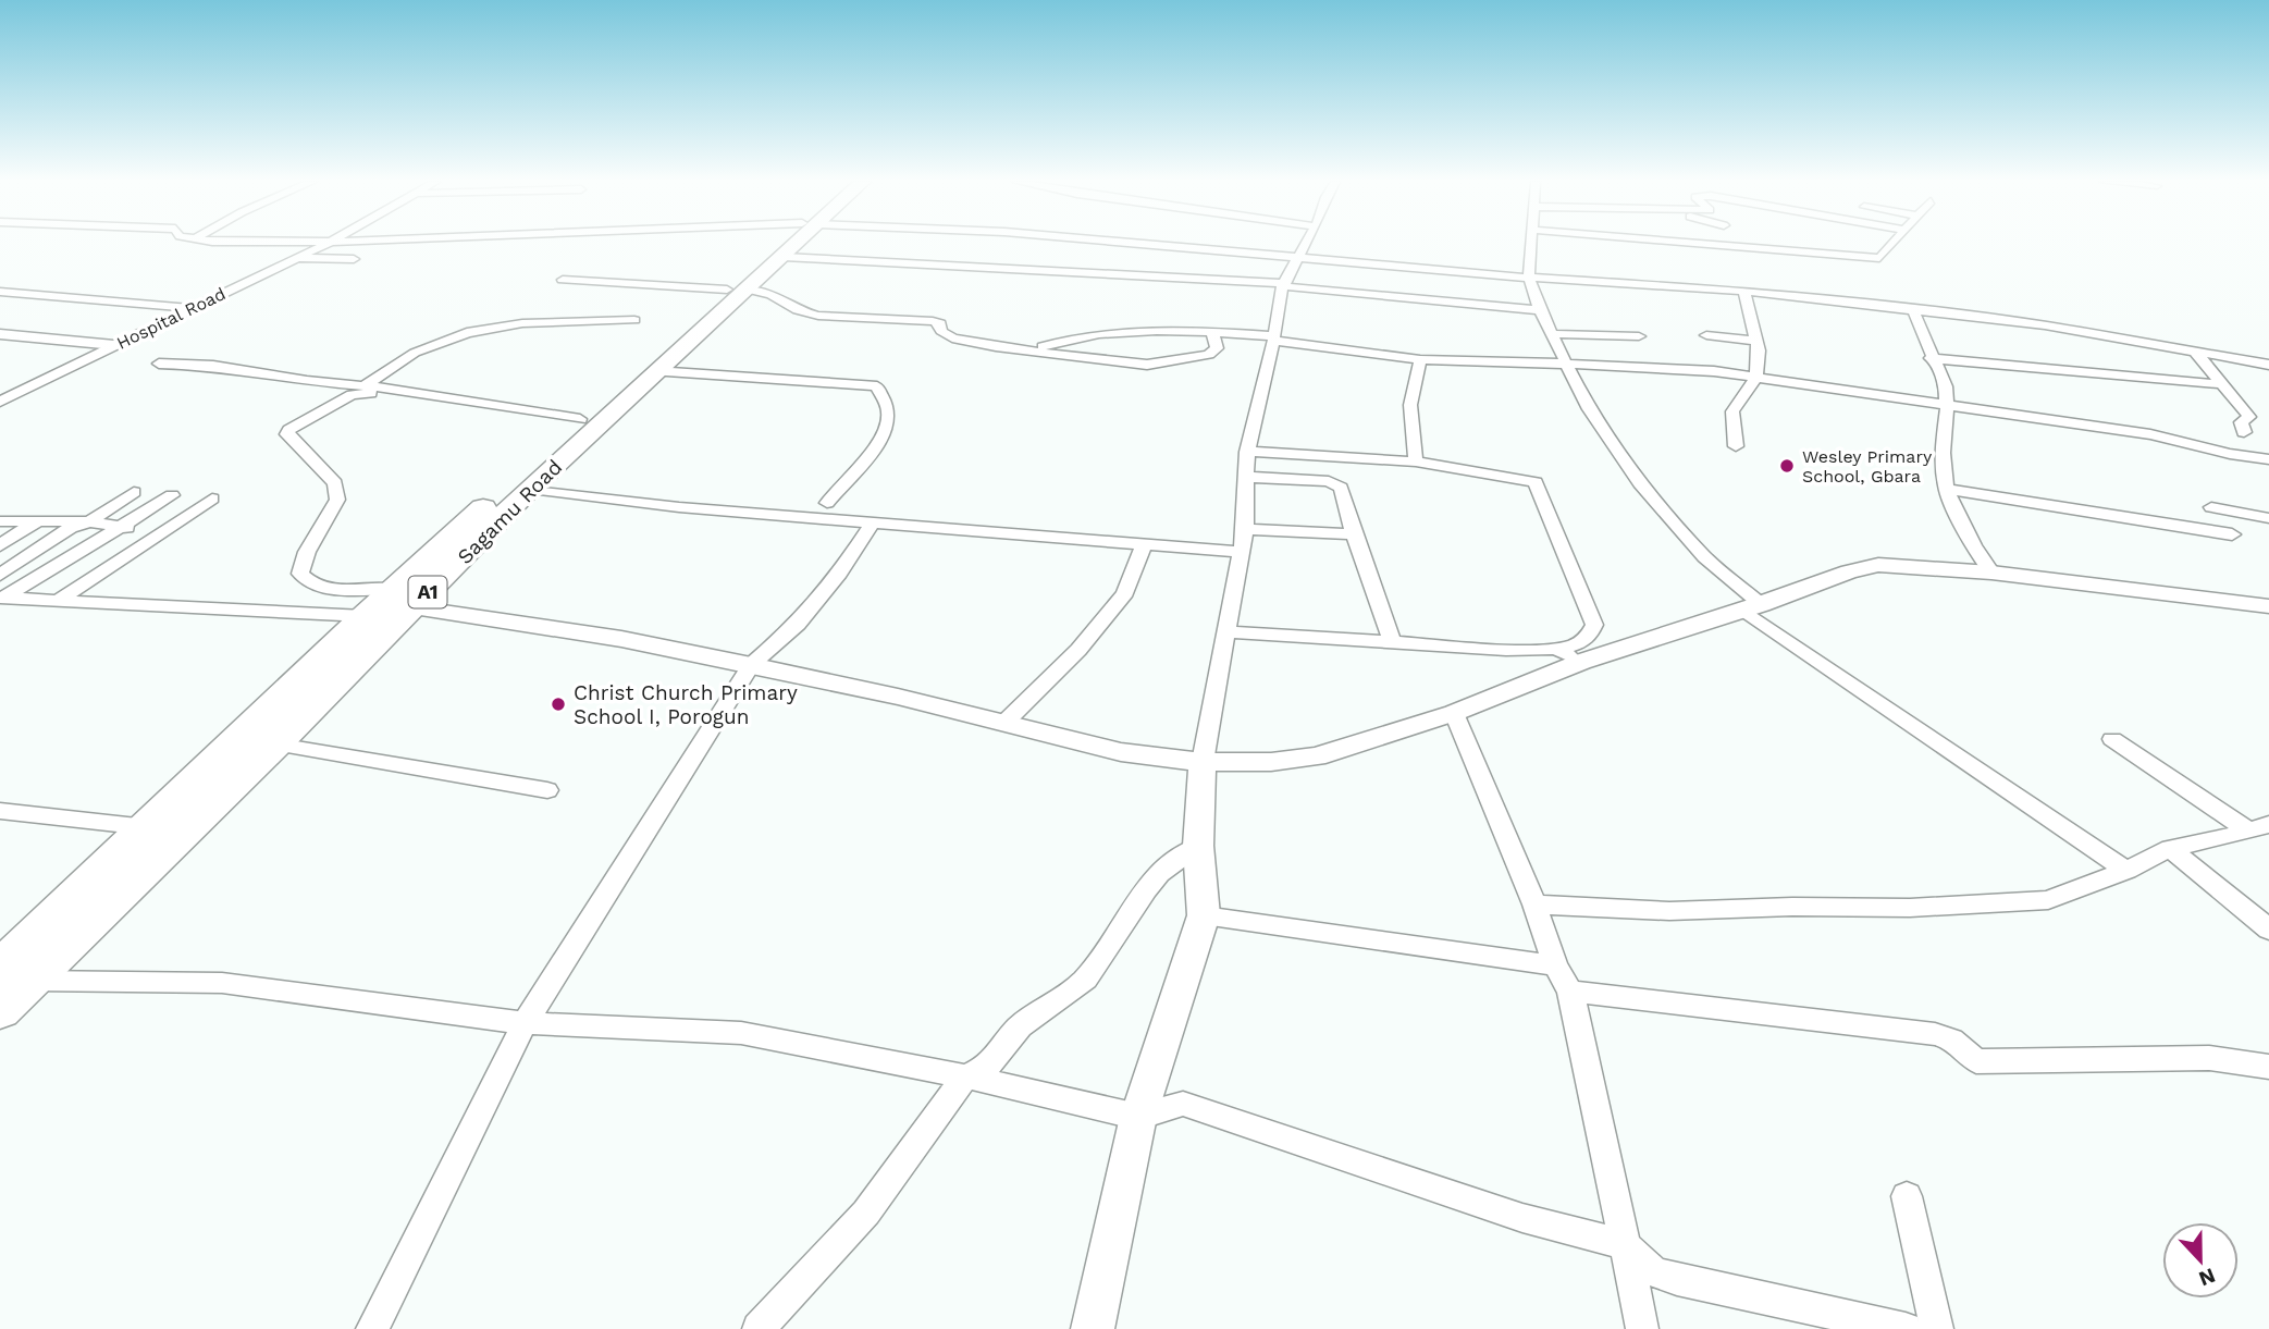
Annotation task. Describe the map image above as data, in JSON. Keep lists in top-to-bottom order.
{
  "streets": {
    "highway": ["Sagamu Road", "A1"],
    "street": ["Hospital Road"]
  },
  "places": ["Wesley Primary School, Gbara", "Christ Church Primary School I, Porogun"],
  "north": "bottom"
}
